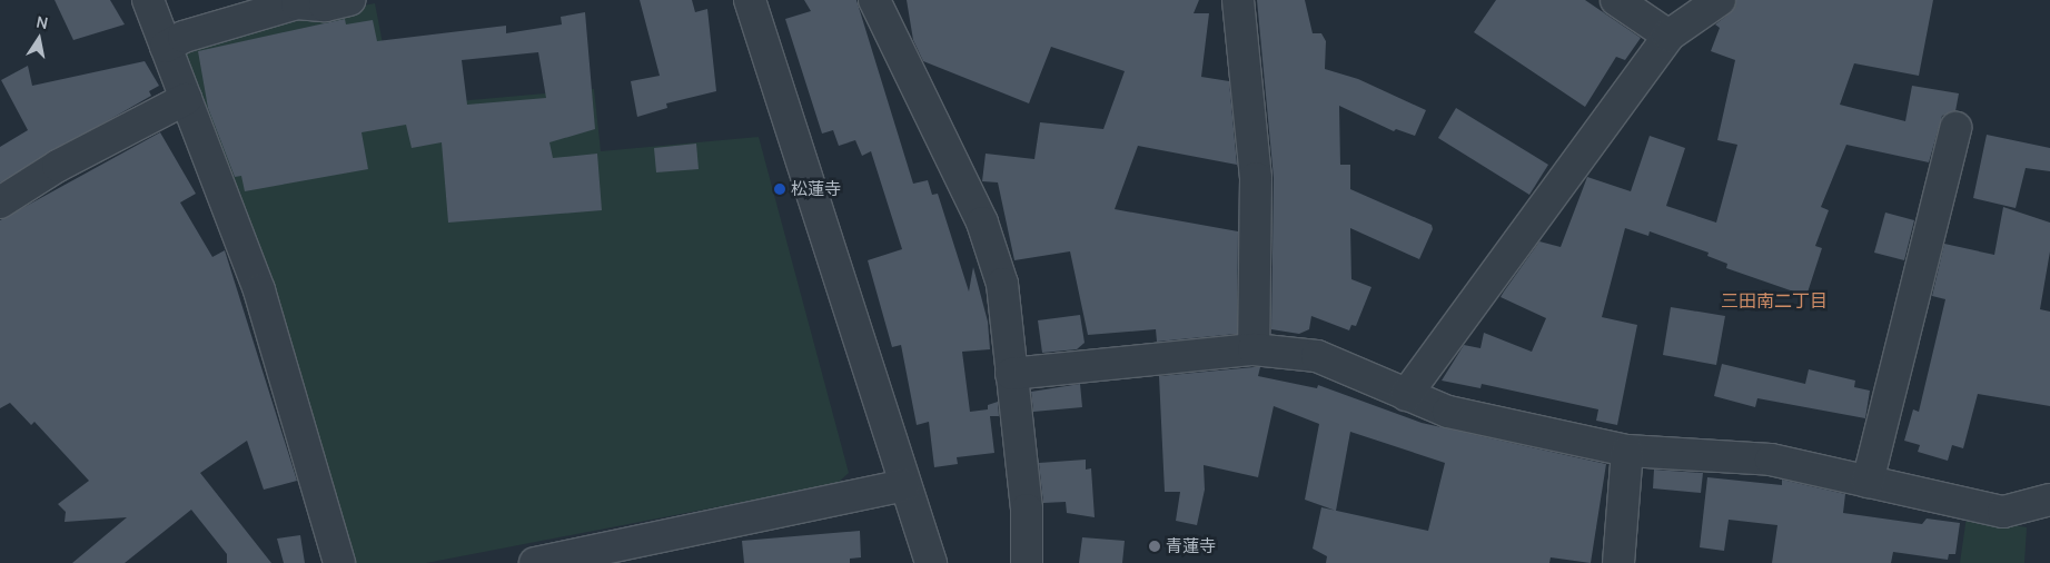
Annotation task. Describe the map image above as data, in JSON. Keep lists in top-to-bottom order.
{
  "districts": ["三田南二丁目"],
  "places": ["松蓮寺", "青蓮寺"],
  "north": "top"
}
